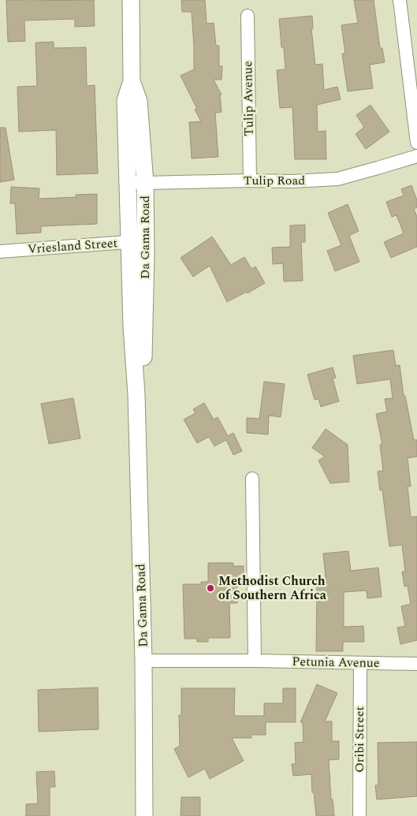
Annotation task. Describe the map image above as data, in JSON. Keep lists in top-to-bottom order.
{
  "streets": {
    "street": [
      "Tulip Avenue",
      "Tulip Road",
      "Da Gama Road",
      "Vriesland Street",
      "Petunia Avenue",
      "Oribi Street"
    ]
  },
  "crossings": [
    ["Tulip Avenue", "Tulip Road"],
    ["Tulip Road", "Da Gama Road"],
    ["Da Gama Road", "Vriesland Street"],
    ["Da Gama Road", "Petunia Avenue"],
    ["Petunia Avenue", "Oribi Street"]
  ],
  "places": ["Methodist Church of Southern Africa"]
}
